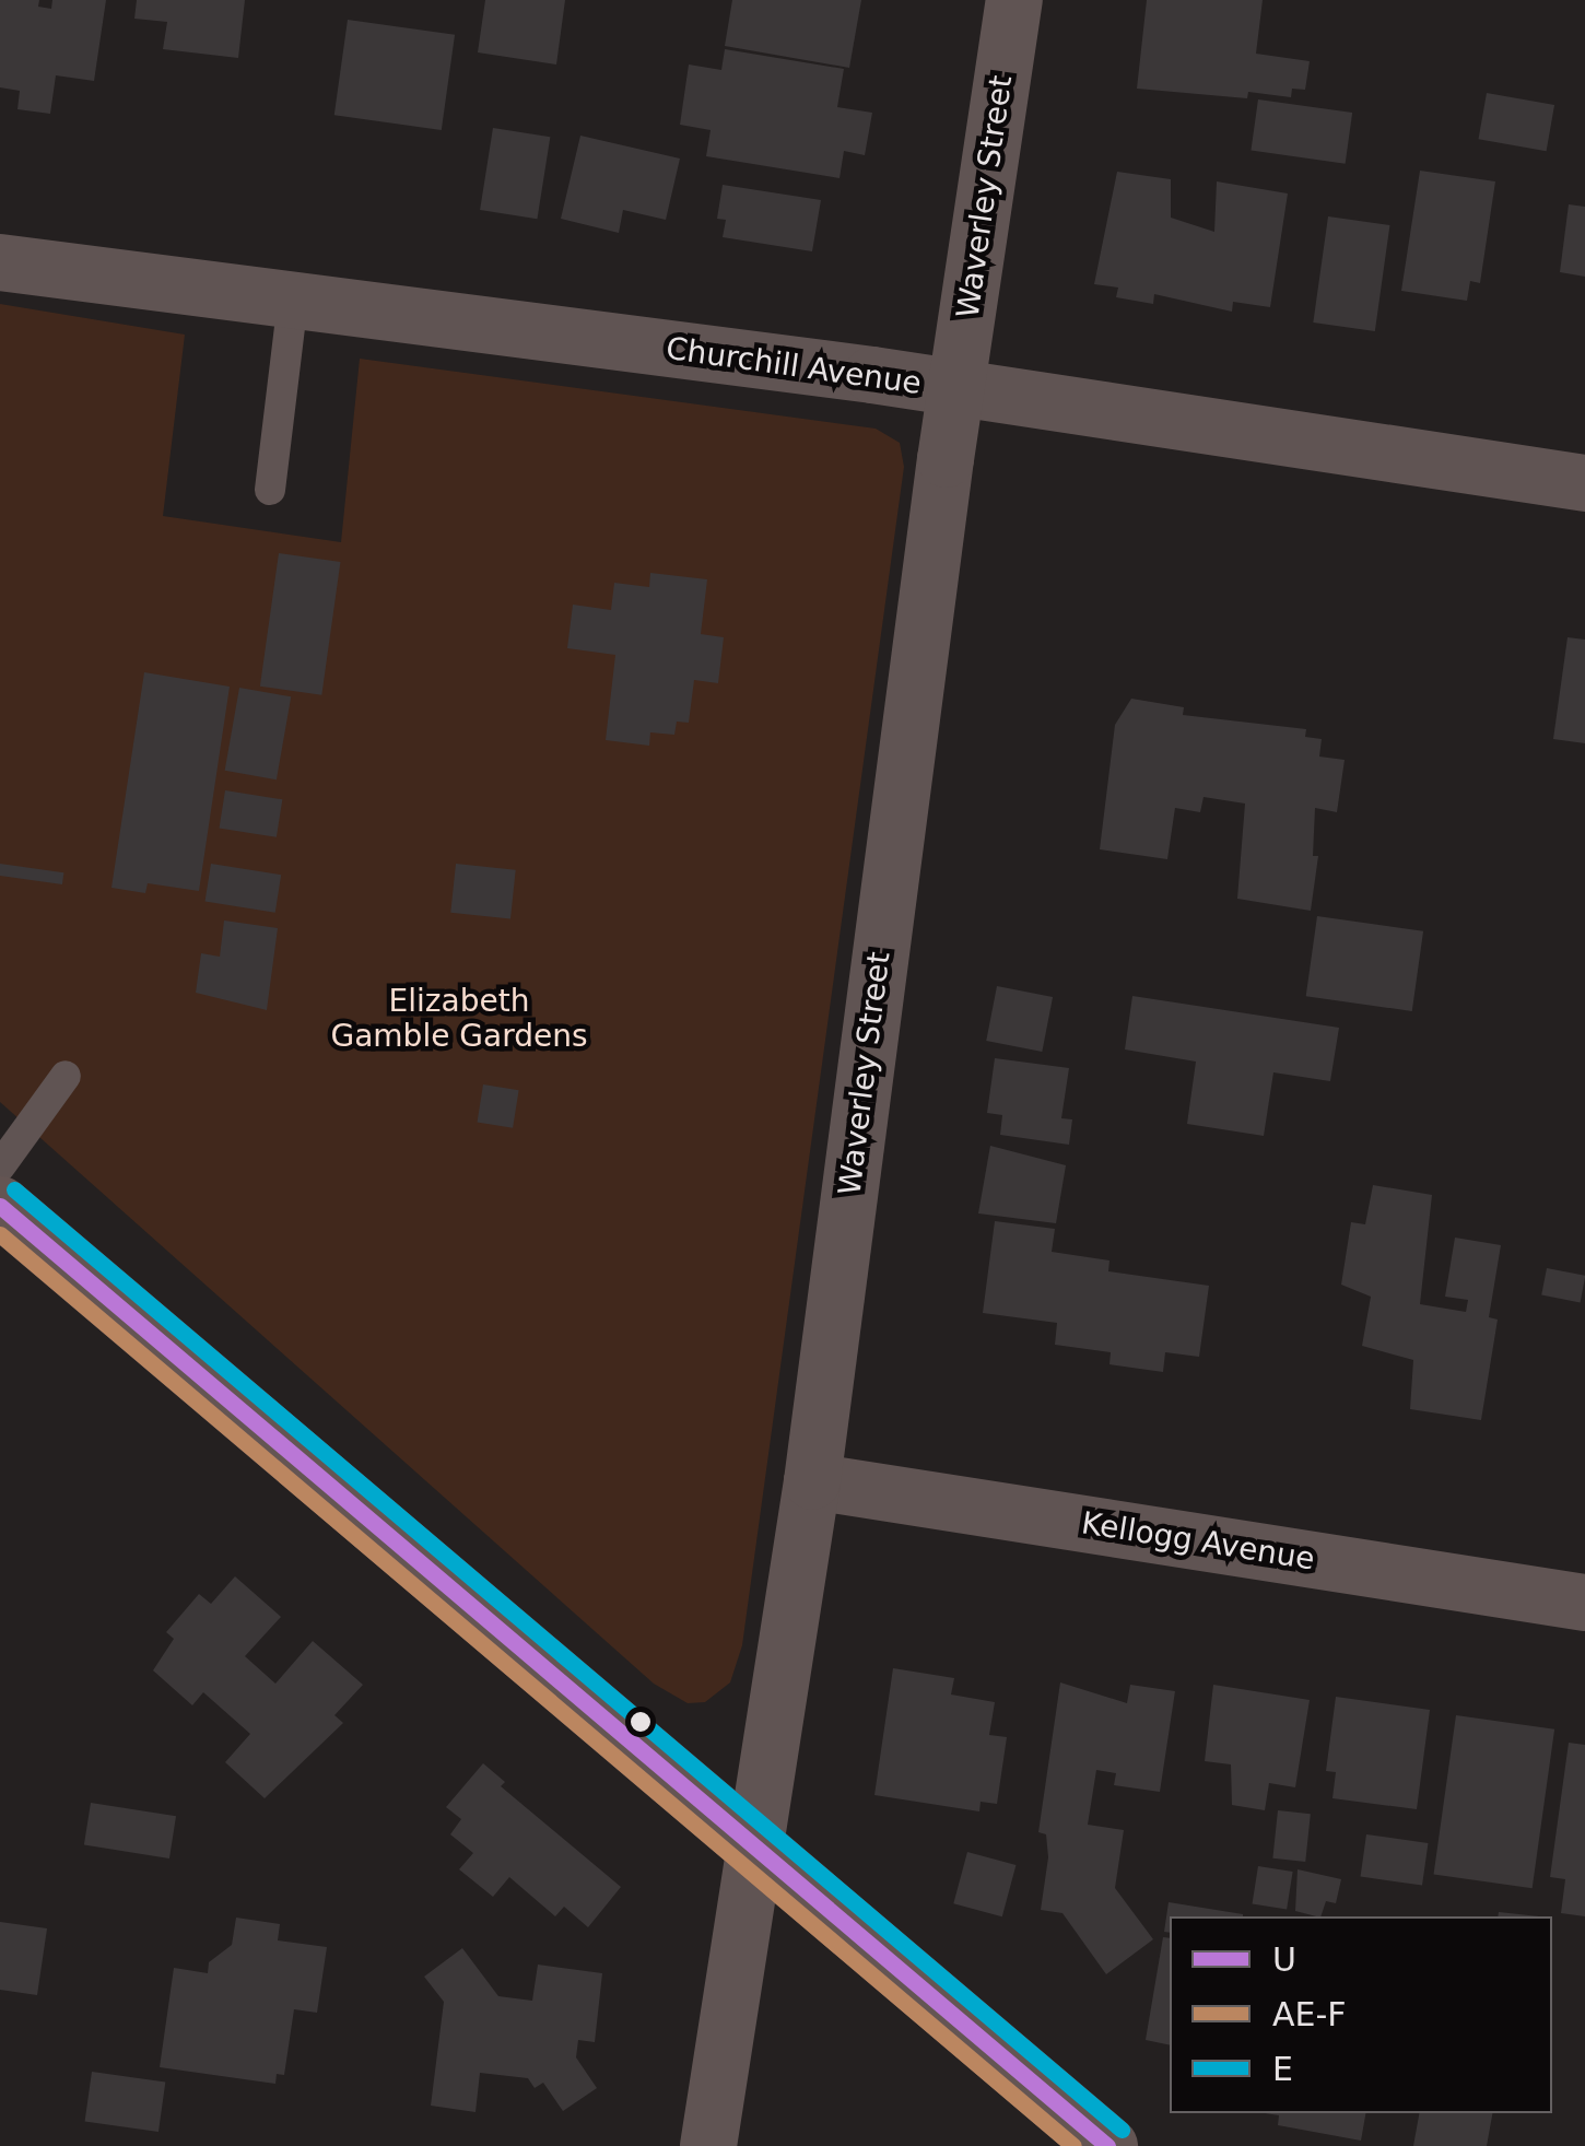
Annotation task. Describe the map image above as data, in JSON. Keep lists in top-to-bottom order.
{
  "streets": {
    "street": ["Waverley Street", "Churchill Avenue", "Kellogg Avenue"]
  },
  "crossings": [
    ["Waverley Street", "Churchill Avenue"],
    ["Waverley Street", "Kellogg Avenue"]
  ],
  "parks": ["Elizabeth Gamble Gardens"],
  "lines": ["transit line E", "transit line U", "transit line AE-F"],
  "legend": ["U", "AE-F", "E"]
}
